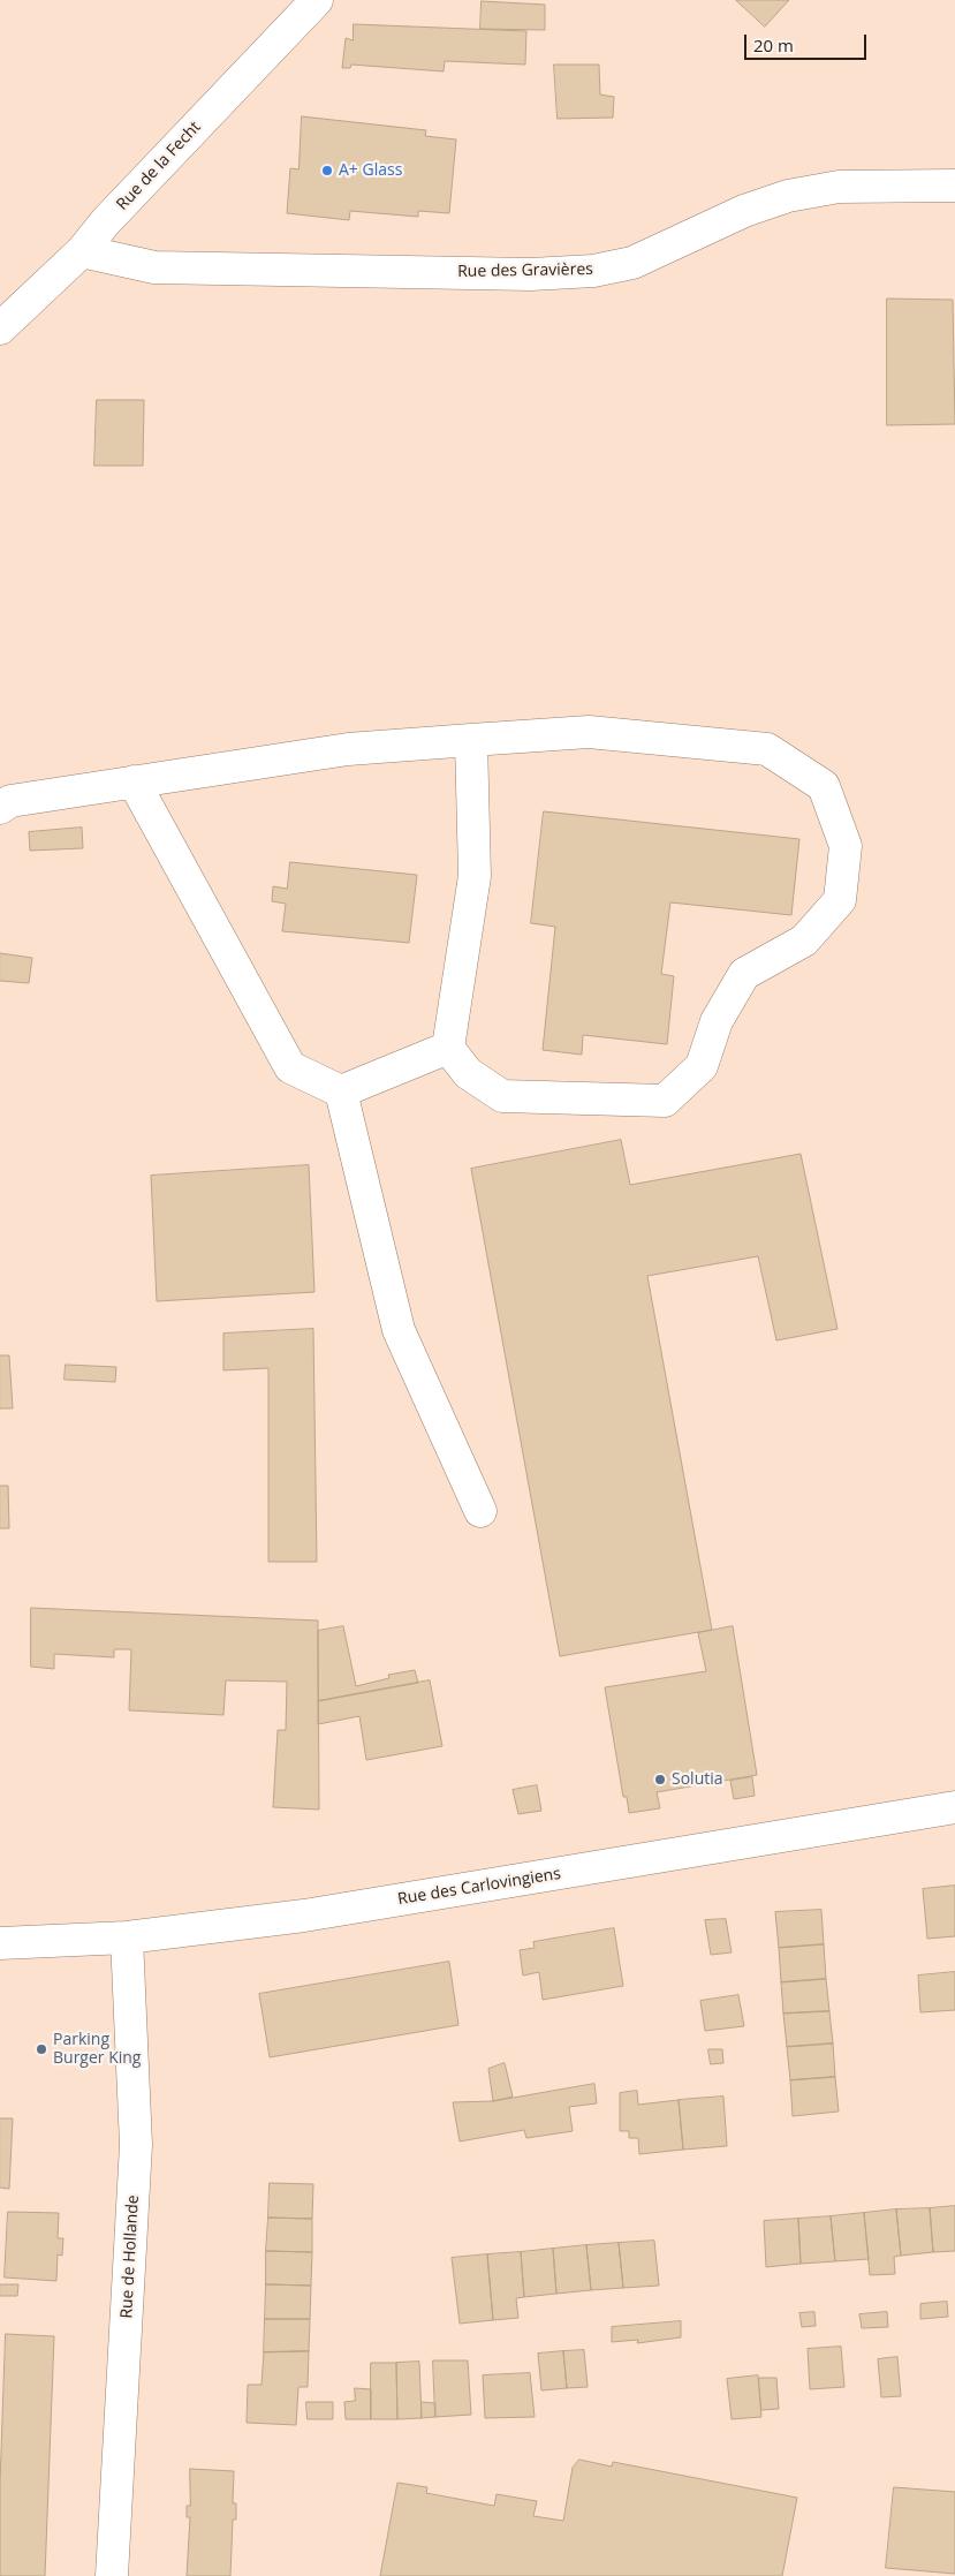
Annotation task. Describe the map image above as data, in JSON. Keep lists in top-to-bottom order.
{
  "streets": {
    "street": [
      "Rue de la Fecht",
      "Rue des Gravières",
      "Rue des Carlovingiens",
      "Rue de Hollande"
    ]
  },
  "crossings": [
    ["Rue de la Fecht", "Rue des Gravières"],
    ["Rue des Carlovingiens", "Rue de Hollande"]
  ],
  "places": ["A+ Glass", "Solutia", "Parking Burger King"],
  "scale_bar": "20 m"
}
